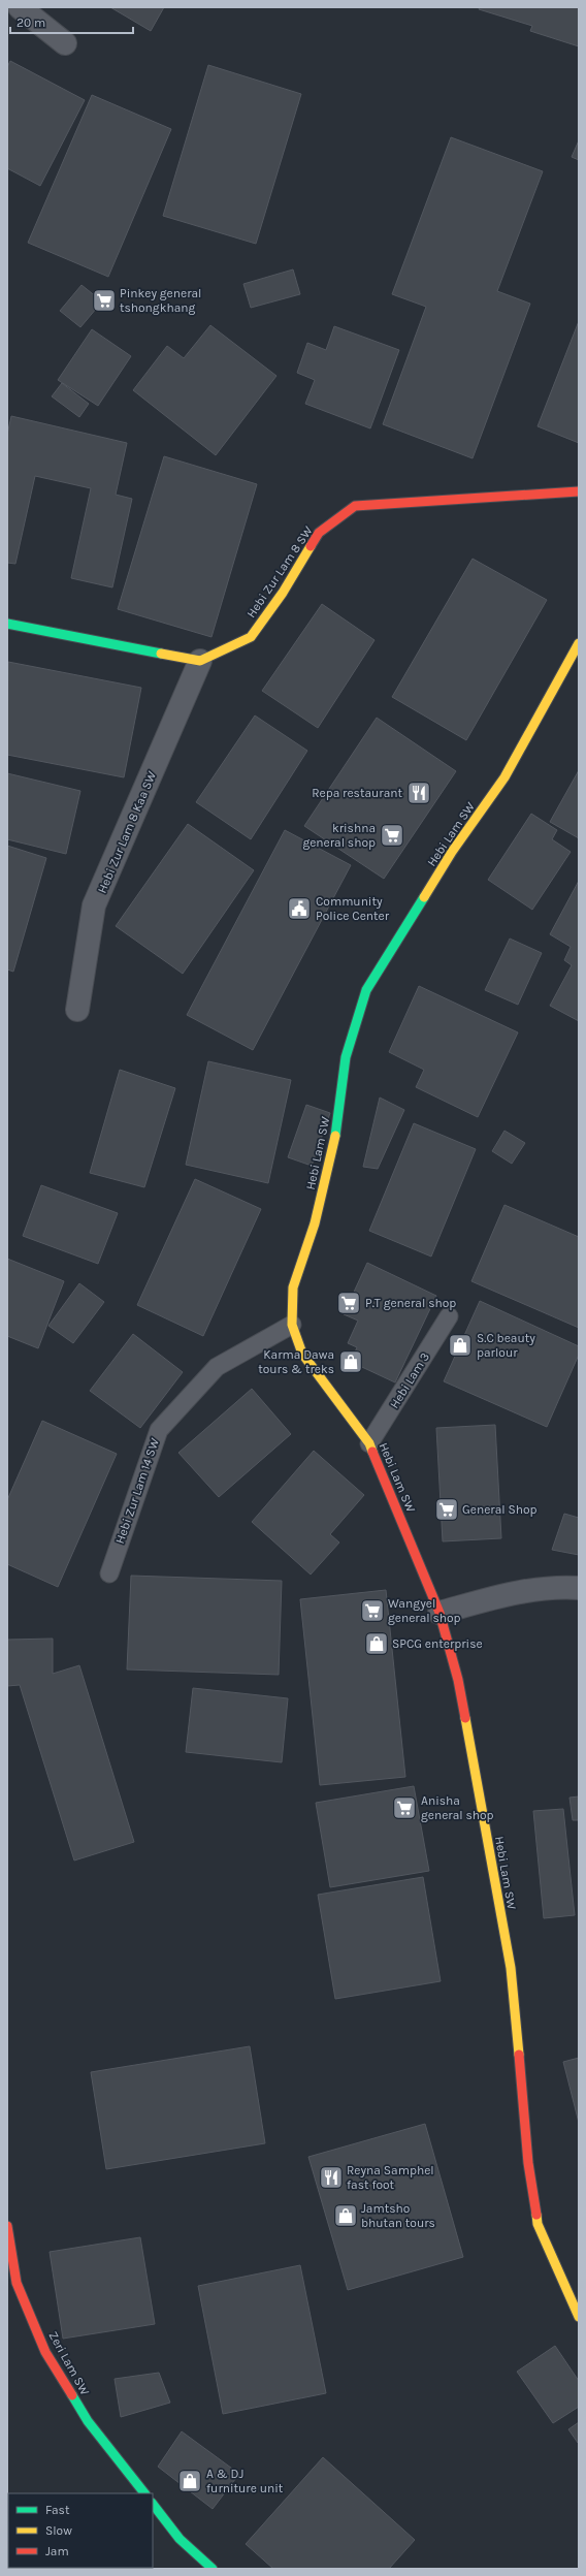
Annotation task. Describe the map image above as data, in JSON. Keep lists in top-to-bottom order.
{
  "streets": {
    "street": [
      "Hebi Zur Lam 8 SW",
      "Hebi Zur Lam 8 Kaa SW",
      "Hebi Lam SW",
      "Zeri Lam SW"
    ],
    "lane": ["Hebi Lam 3", "Hebi Zur Lam 14 SW"]
  },
  "crossings": [
    ["Hebi Zur Lam 8 SW", "Hebi Zur Lam 8 Kaa SW"],
    ["Hebi Lam SW", "Hebi Lam 3"],
    ["Hebi Lam SW", "Hebi Zur Lam 14 SW"]
  ],
  "places": {
    "supermarket": [
      "Pinkey general tshongkhang",
      "krishna general shop",
      "P.T general shop",
      "General Shop",
      "Wangyel general shop",
      "Anisha general shop"
    ],
    "restaurant": ["Repa restaurant", "Reyna Samphel fast foot"],
    "public building": ["Community Police Center"],
    "shop": [
      "S.C beauty parlour",
      "Karma Dawa tours & treks",
      "SPCG enterprise",
      "Jamtsho bhutan tours",
      "A & DJ furniture unit"
    ]
  },
  "legend": ["Fast", "Slow", "Jam"],
  "scale_bar": "20 m"
}
